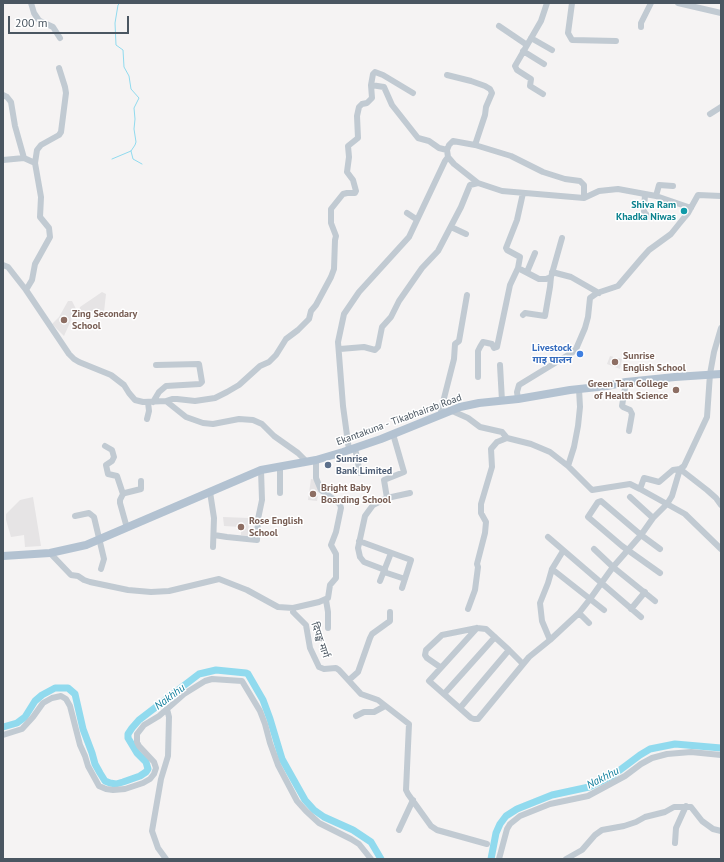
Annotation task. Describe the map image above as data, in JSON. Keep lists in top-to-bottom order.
{
  "streets": {
    "main road": ["Ekantakuna - Tikabhairab Road"],
    "street": ["दिपङ्ख मार्ग"]
  },
  "water": ["Nakhhu"],
  "places": [
    "Shiva Ram Khadka Niwas",
    "Zing Secondary School",
    "Livestock गाइ पालन",
    "Sunrise English School",
    "Green Tara College of Health Science",
    "Sunrise Bank Limited",
    "Bright Baby Boarding School",
    "Rose English School"
  ],
  "scale_bar": "200 m"
}
